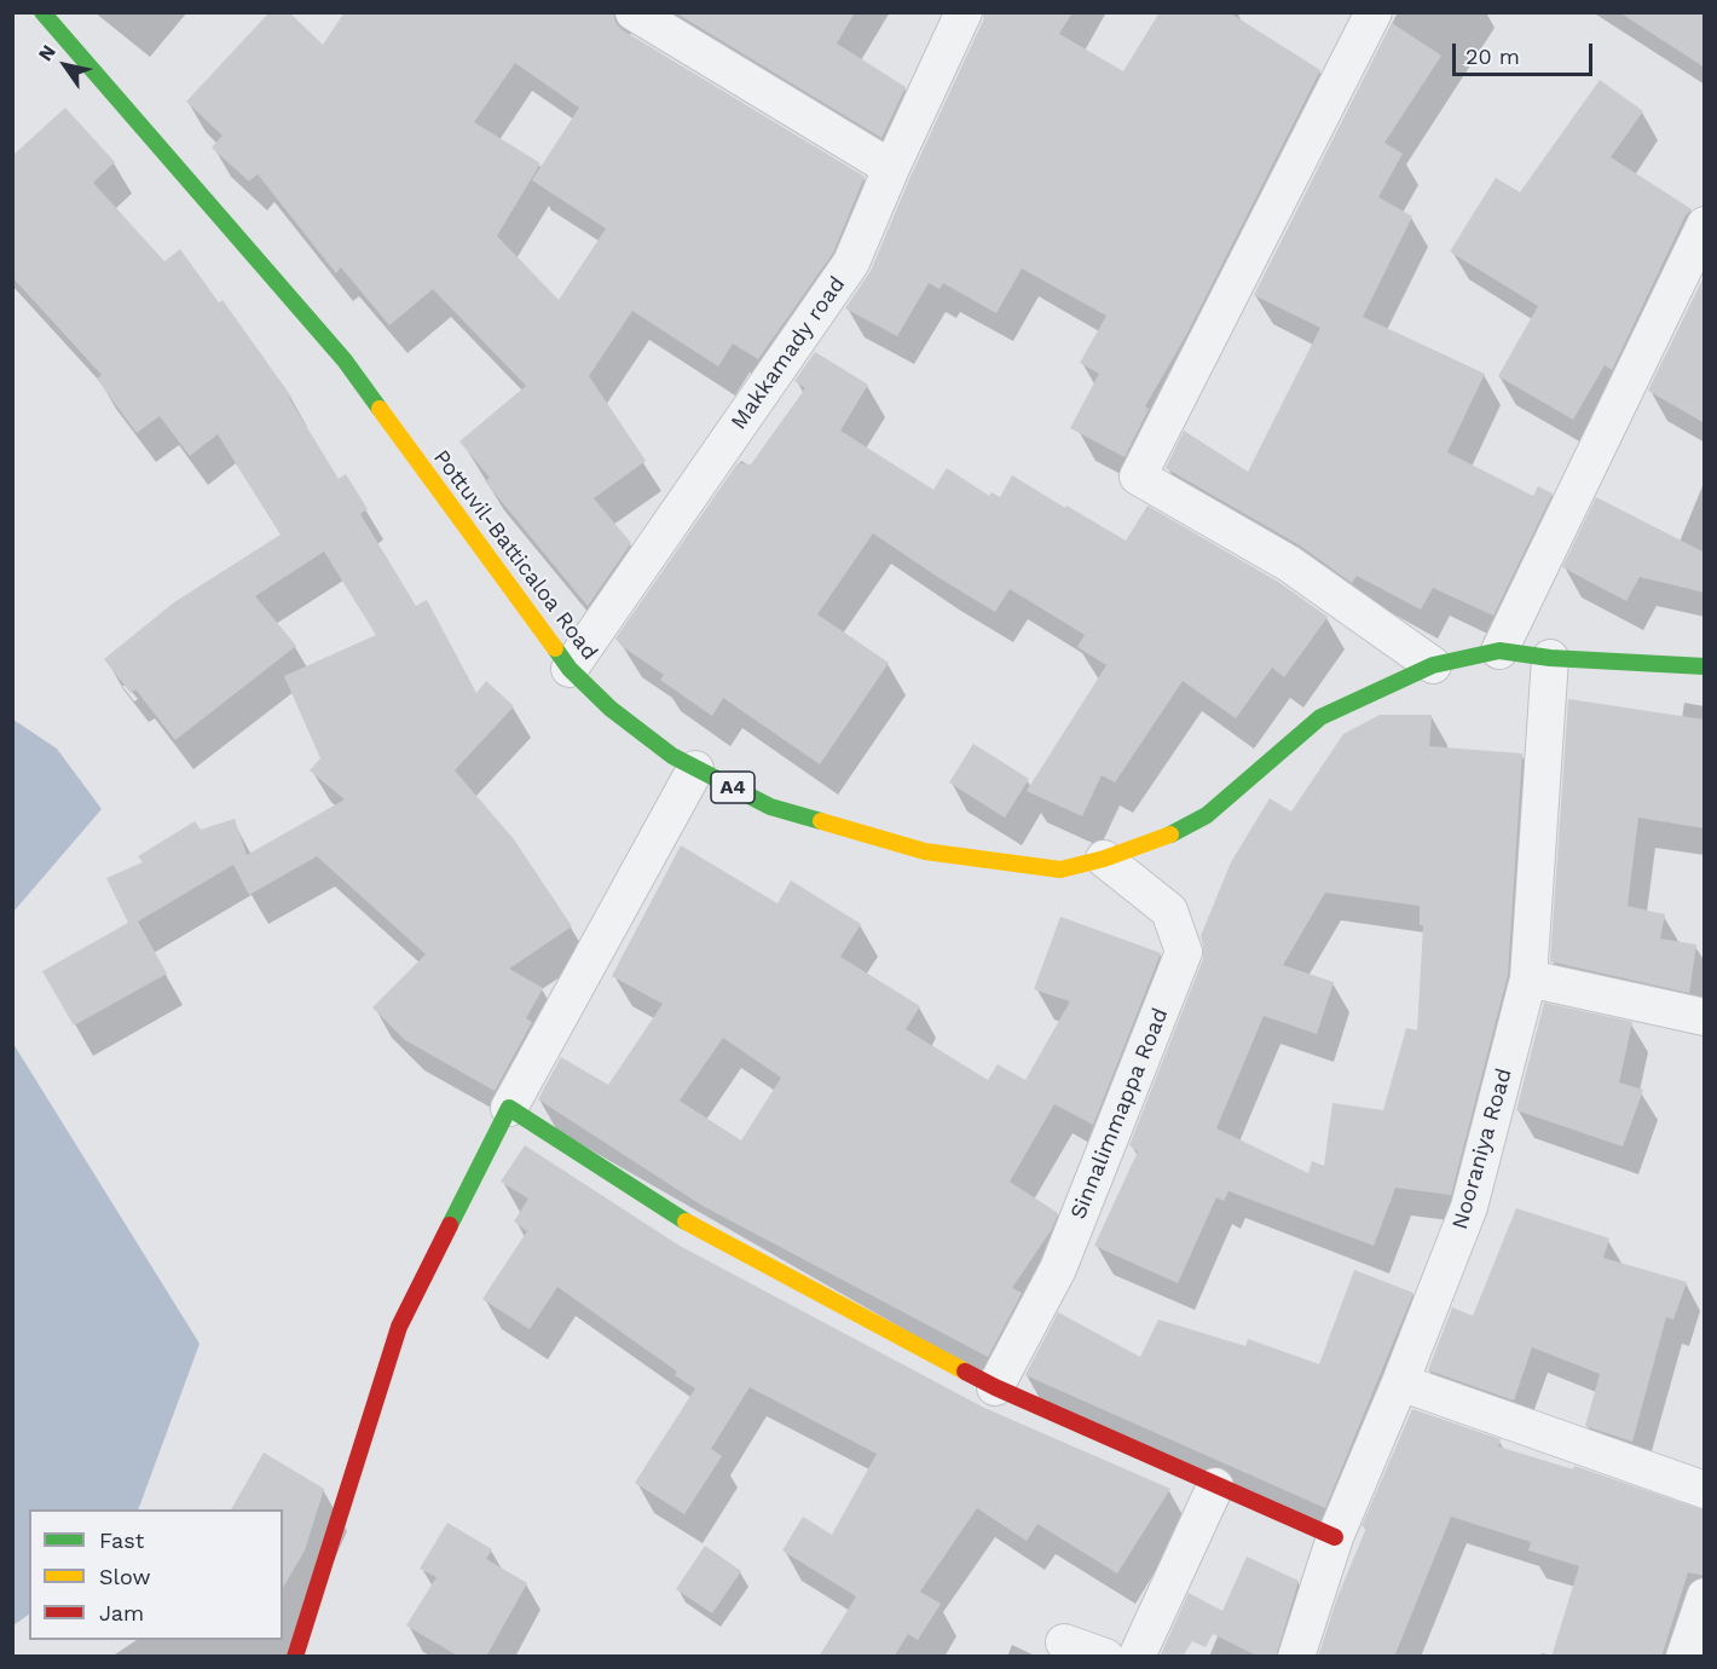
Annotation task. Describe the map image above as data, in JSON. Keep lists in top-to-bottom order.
{
  "streets": {
    "main road": ["Pottuvil-Batticaloa Road", "A4"],
    "street": ["Makkamady road", "Sinnalimmappa Road", "Nooraniya Road"]
  },
  "crossings": [
    ["Makkamady road", "Pottuvil-Batticaloa Road"],
    ["Pottuvil-Batticaloa Road", "Sinnalimmappa Road"],
    ["Pottuvil-Batticaloa Road", "Nooraniya Road"]
  ],
  "legend": ["Fast", "Slow", "Jam"],
  "scale_bar": "20 m",
  "north": "top left"
}
